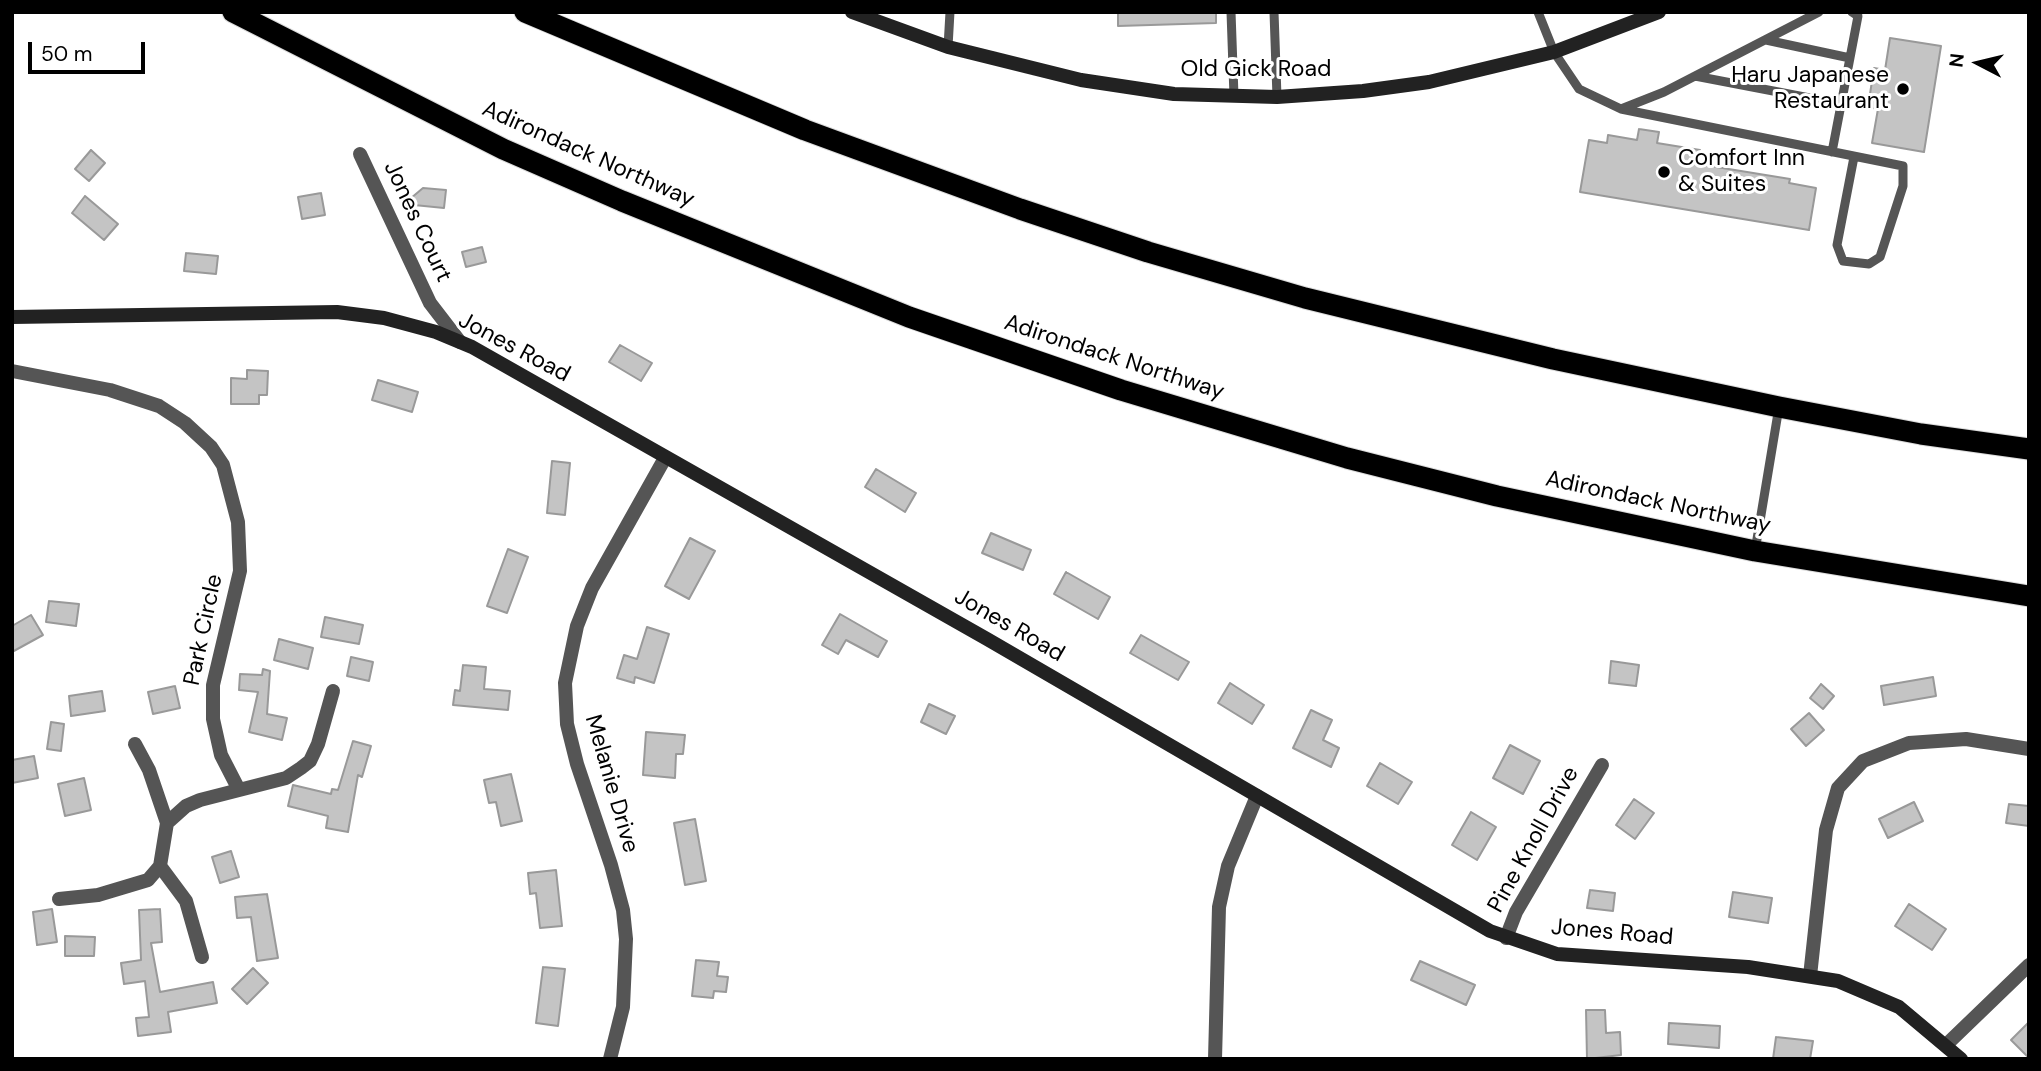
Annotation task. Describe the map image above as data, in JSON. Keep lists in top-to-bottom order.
{
  "streets": {
    "highway": ["Adirondack Northway"],
    "street": [
      "Old Gick Road",
      "Jones Court",
      "Jones Road",
      "Park Circle",
      "Melanie Drive",
      "Pine Knoll Drive"
    ]
  },
  "crossings": [
    ["Jones Court", "Jones Road"],
    ["Jones Road", "Melanie Drive"],
    ["Jones Road", "Pine Knoll Drive"]
  ],
  "places": ["Haru Japanese Restaurant", "Comfort Inn & Suites"],
  "scale_bar": "50 m",
  "north": "left"
}
